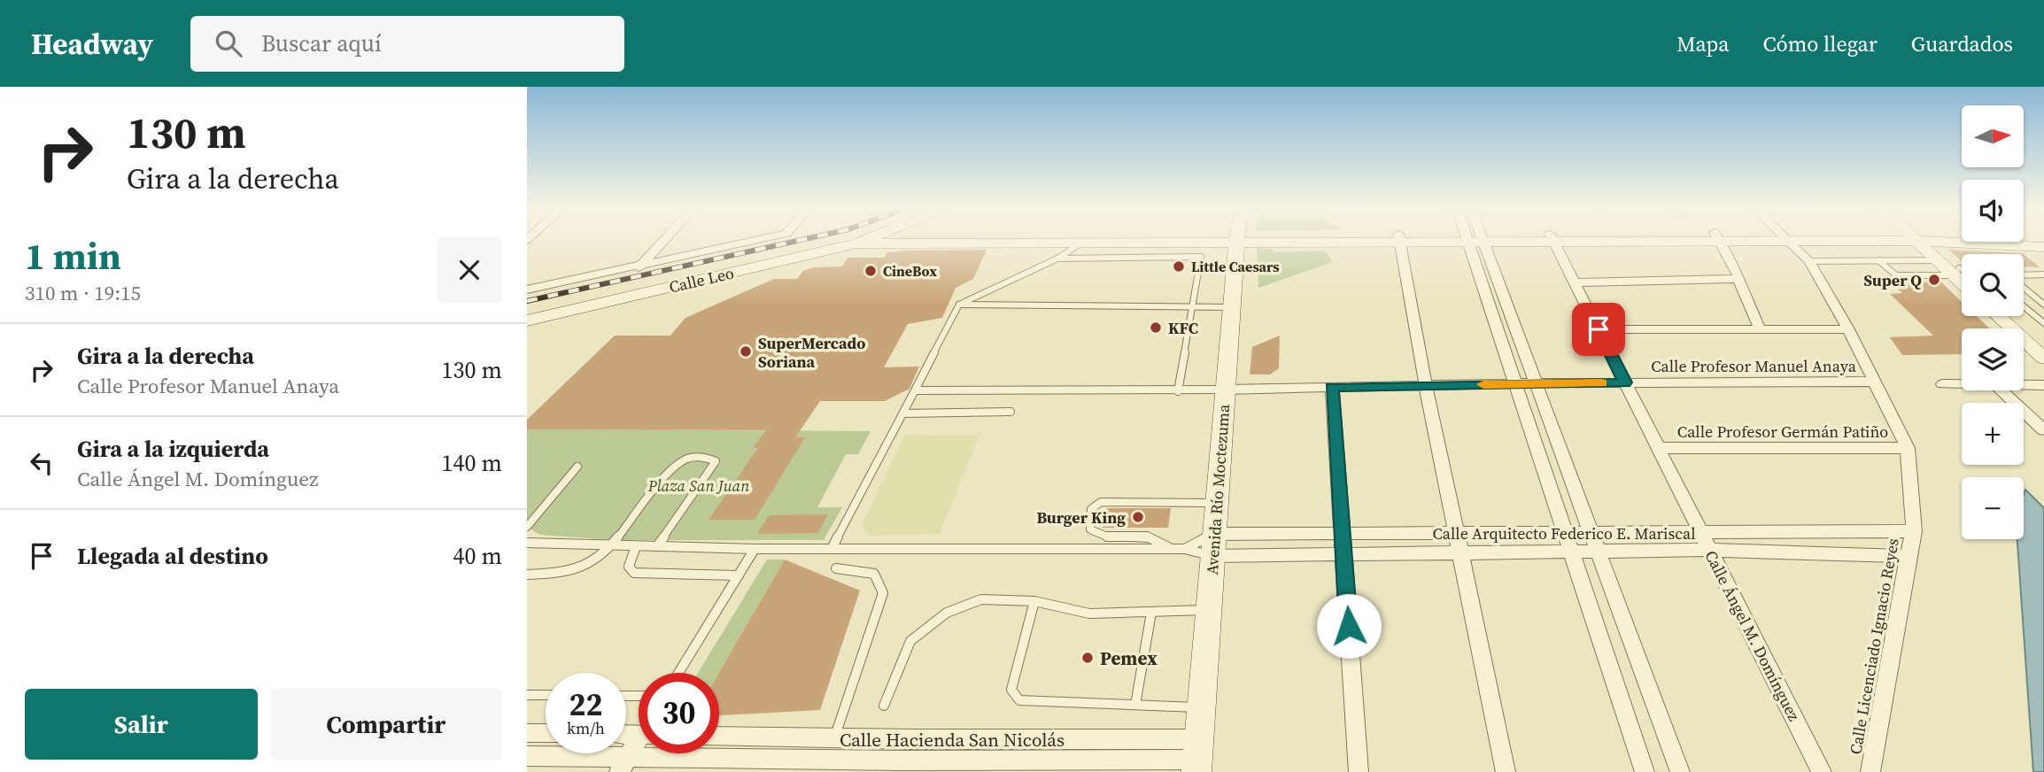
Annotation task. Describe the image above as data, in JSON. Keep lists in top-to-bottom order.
{
  "streets": {
    "street": [
      "Calle Leo",
      "Calle Profesor Manuel Anaya",
      "Calle Profesor Germán Patiño",
      "Avenida Río Moctezuma",
      "Calle Arquitecto Federico E. Mariscal",
      "Calle Ángel M. Domínguez",
      "Calle Licenciado Ignacio Reyes",
      "Calle Hacienda San Nicolás"
    ]
  },
  "crossings": [
    ["Calle Profesor Manuel Anaya", "Avenida Río Moctezuma"],
    ["Calle Profesor Manuel Anaya", "Calle Ángel M. Domínguez"],
    ["Calle Profesor Manuel Anaya", "Calle Licenciado Ignacio Reyes"],
    ["Calle Profesor Germán Patiño", "Calle Ángel M. Domínguez"],
    ["Calle Profesor Germán Patiño", "Calle Licenciado Ignacio Reyes"],
    ["Avenida Río Moctezuma", "Calle Arquitecto Federico E. Mariscal"],
    ["Avenida Río Moctezuma", "Calle Hacienda San Nicolás"],
    ["Calle Arquitecto Federico E. Mariscal", "Calle Ángel M. Domínguez"],
    ["Calle Arquitecto Federico E. Mariscal", "Calle Licenciado Ignacio Reyes"]
  ],
  "parks": ["Plaza San Juan"],
  "places": [
    "Little Caesars",
    "CineBox",
    "Super Q",
    "KFC",
    "SuperMercado Soriana",
    "Burger King",
    "Pemex"
  ],
  "north": "right",
  "page": {
    "header": "Headway",
    "search": "Buscar aquí",
    "nav": ["Mapa", "Cómo llegar", "Guardados"],
    "turn": ["130 m", "Gira a la derecha"],
    "map_buttons": ["+", "−"],
    "heading": ["1 min", "310 m · 19:15"],
    "list": [
      {
        "name": "Gira a la derecha",
        "note": "Calle Profesor Manuel Anaya",
        "value": "130 m"
      },
      {
        "name": "Gira a la izquierda",
        "note": "Calle Ángel M. Domínguez",
        "value": "140 m"
      },
      {
        "name": "Llegada al destino",
        "value": "40 m"
      }
    ],
    "speed": "22 km/h",
    "limit": "30",
    "buttons": ["Salir", "Compartir"]
  }
}
